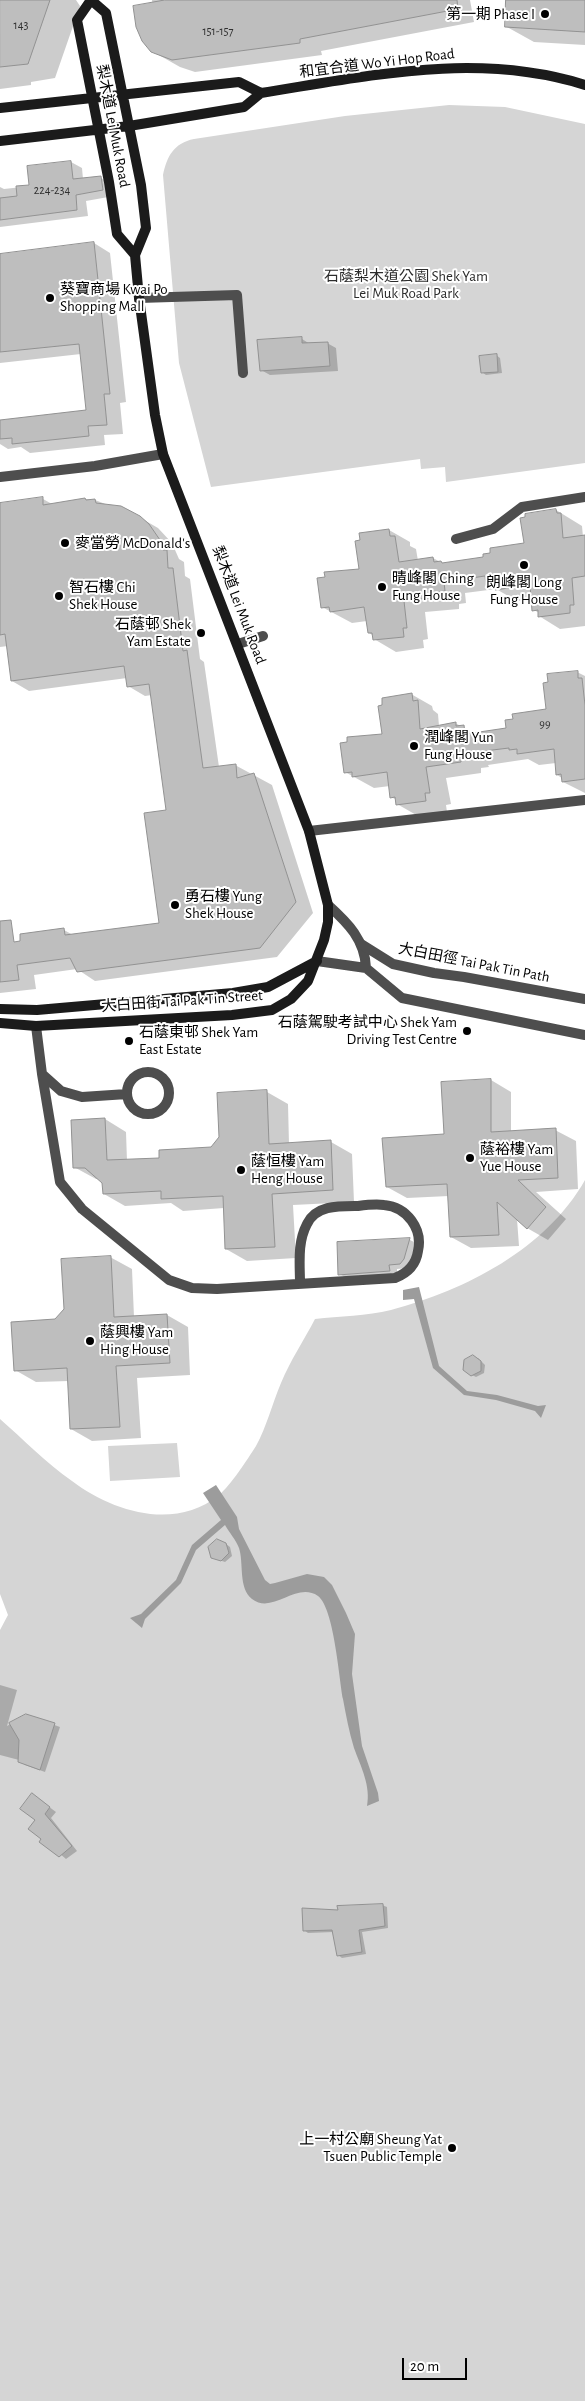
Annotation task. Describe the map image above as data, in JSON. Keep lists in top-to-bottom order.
{
  "streets": {
    "street": [
      "和宜合道 Wo Yi Hop Road",
      "梨木道 Lei Muk Road",
      "大白田徑 Tai Pak Tin Path",
      "大白田街 Tai Pak Tin Street"
    ]
  },
  "crossings": [
    ["和宜合道 Wo Yi Hop Road", "梨木道 Lei Muk Road"],
    ["梨木道 Lei Muk Road", "大白田徑 Tai Pak Tin Path"],
    ["梨木道 Lei Muk Road", "大白田街 Tai Pak Tin Street"]
  ],
  "parks": ["石蔭梨木道公園 Shek Yam Lei Muk Road Park"],
  "places": [
    "第一期 Phase I",
    "葵寶商場 Kwai Po Shopping Mall",
    "麥當勞 McDonald's",
    "朗峰閣 Long Fung House",
    "晴峰閣 Ching Fung House",
    "智石樓 Chi Shek House",
    "石蔭邨 Shek Yam Estate",
    "潤峰閣 Yun Fung House",
    "勇石樓 Yung Shek House",
    "石蔭駕駛考試中心 Shek Yam Driving Test Centre",
    "石蔭東邨 Shek Yam East Estate",
    "蔭裕樓 Yam Yue House",
    "蔭恒樓 Yam Heng House",
    "蔭興樓 Yam Hing House",
    "上一村公廟 Sheung Yat Tsuen Public Temple"
  ],
  "house_numbers": [
    "143",
    "151-157",
    "224-234",
    "99"
  ],
  "scale_bar": "20 m"
}
